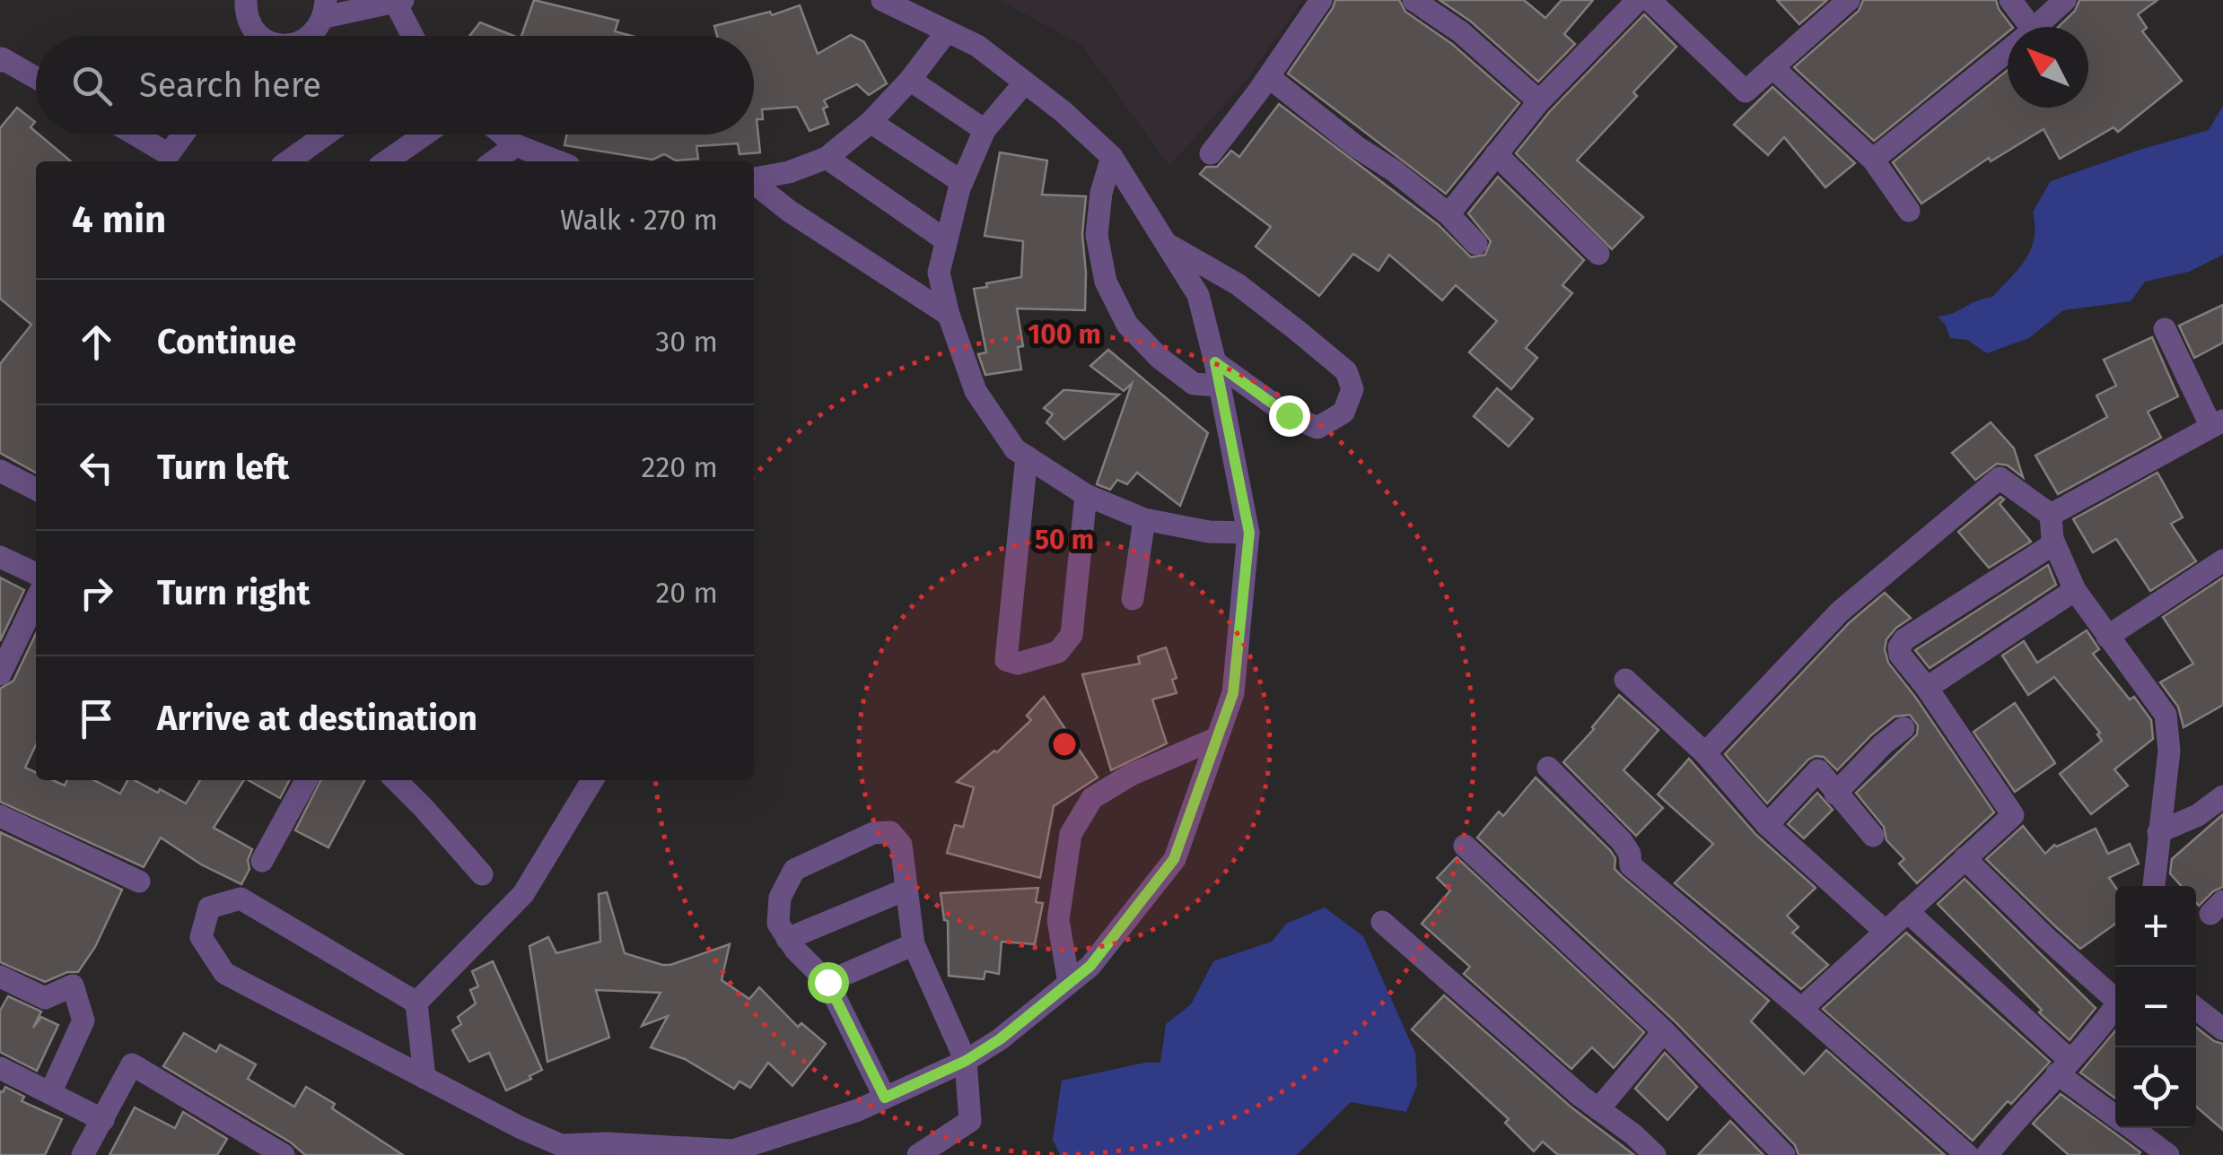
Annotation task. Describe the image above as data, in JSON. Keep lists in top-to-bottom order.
{
  "north": "top left",
  "page": {
    "search": "Search here",
    "heading": ["4 min", "Walk · 270 m"],
    "list": [
      ["Continue", "30 m"],
      ["Turn left", "220 m"],
      ["Turn right", "20 m"],
      "Arrive at destination"
    ],
    "map_buttons": ["+", "−"]
  },
  "rings": ["100 m", "50 m"]
}
